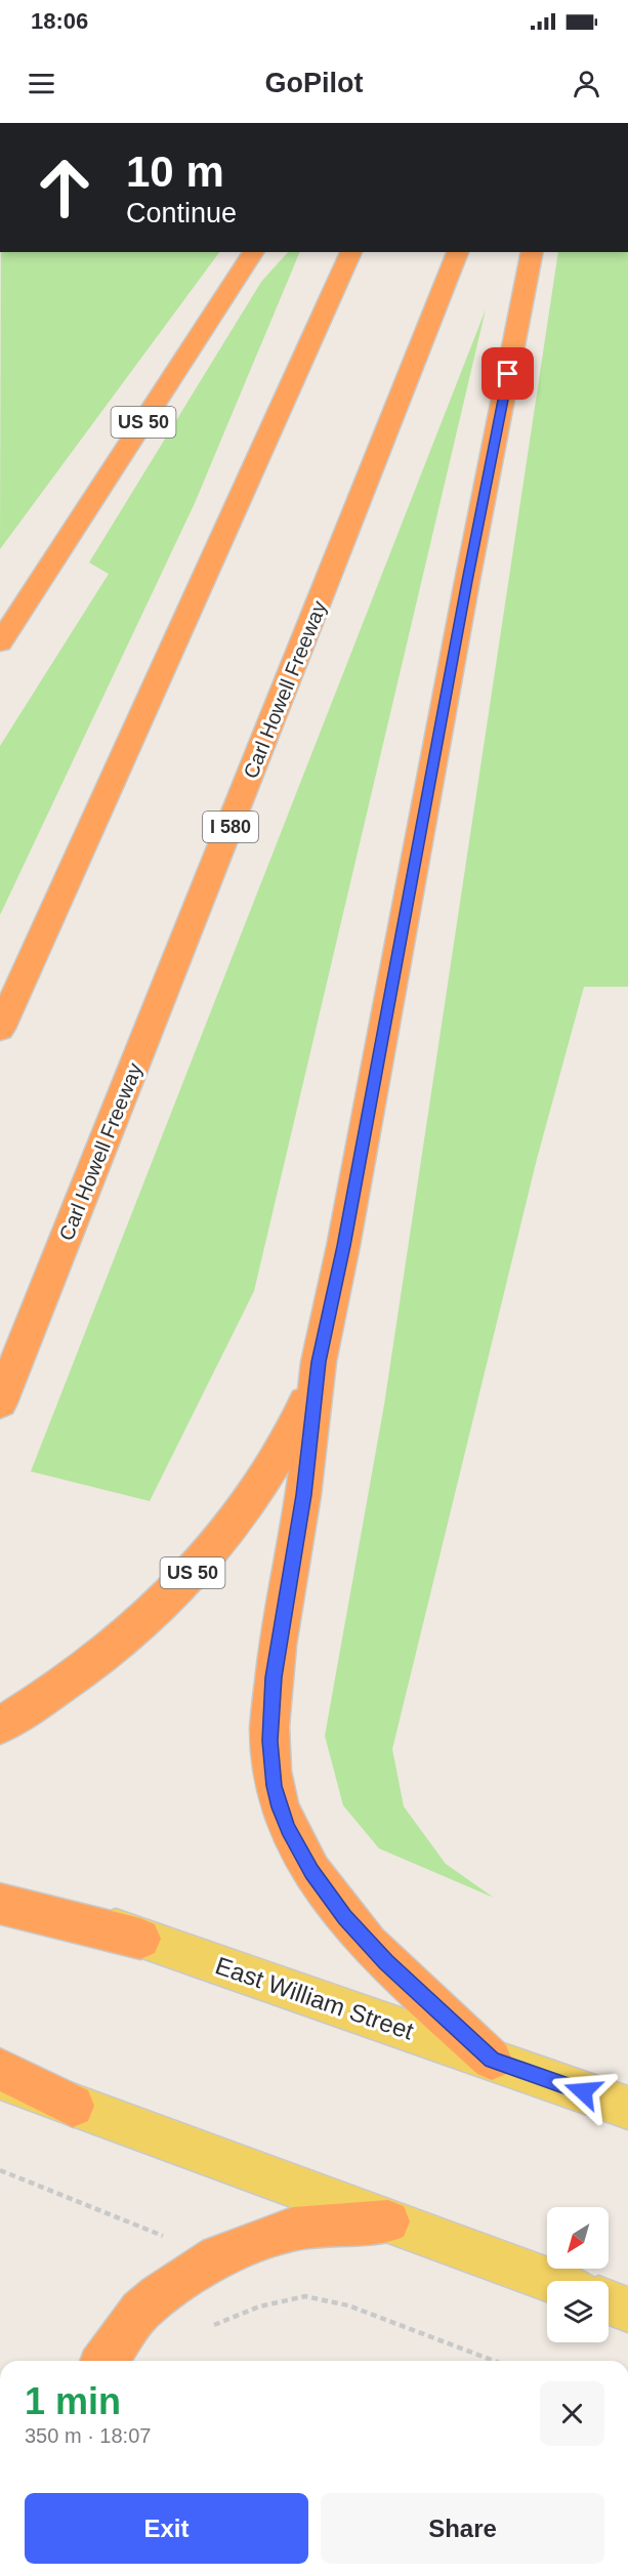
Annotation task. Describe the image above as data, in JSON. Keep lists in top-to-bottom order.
{
  "streets": {
    "highway": ["US 50", "Carl Howell Freeway", "I 580"],
    "main road": ["East William Street"]
  },
  "north": "bottom left",
  "page": {
    "status": "18:06",
    "header": "GoPilot",
    "turn": ["10 m", "Continue"],
    "heading": ["1 min", "350 m · 18:07"],
    "buttons": ["Exit", "Share"]
  }
}
